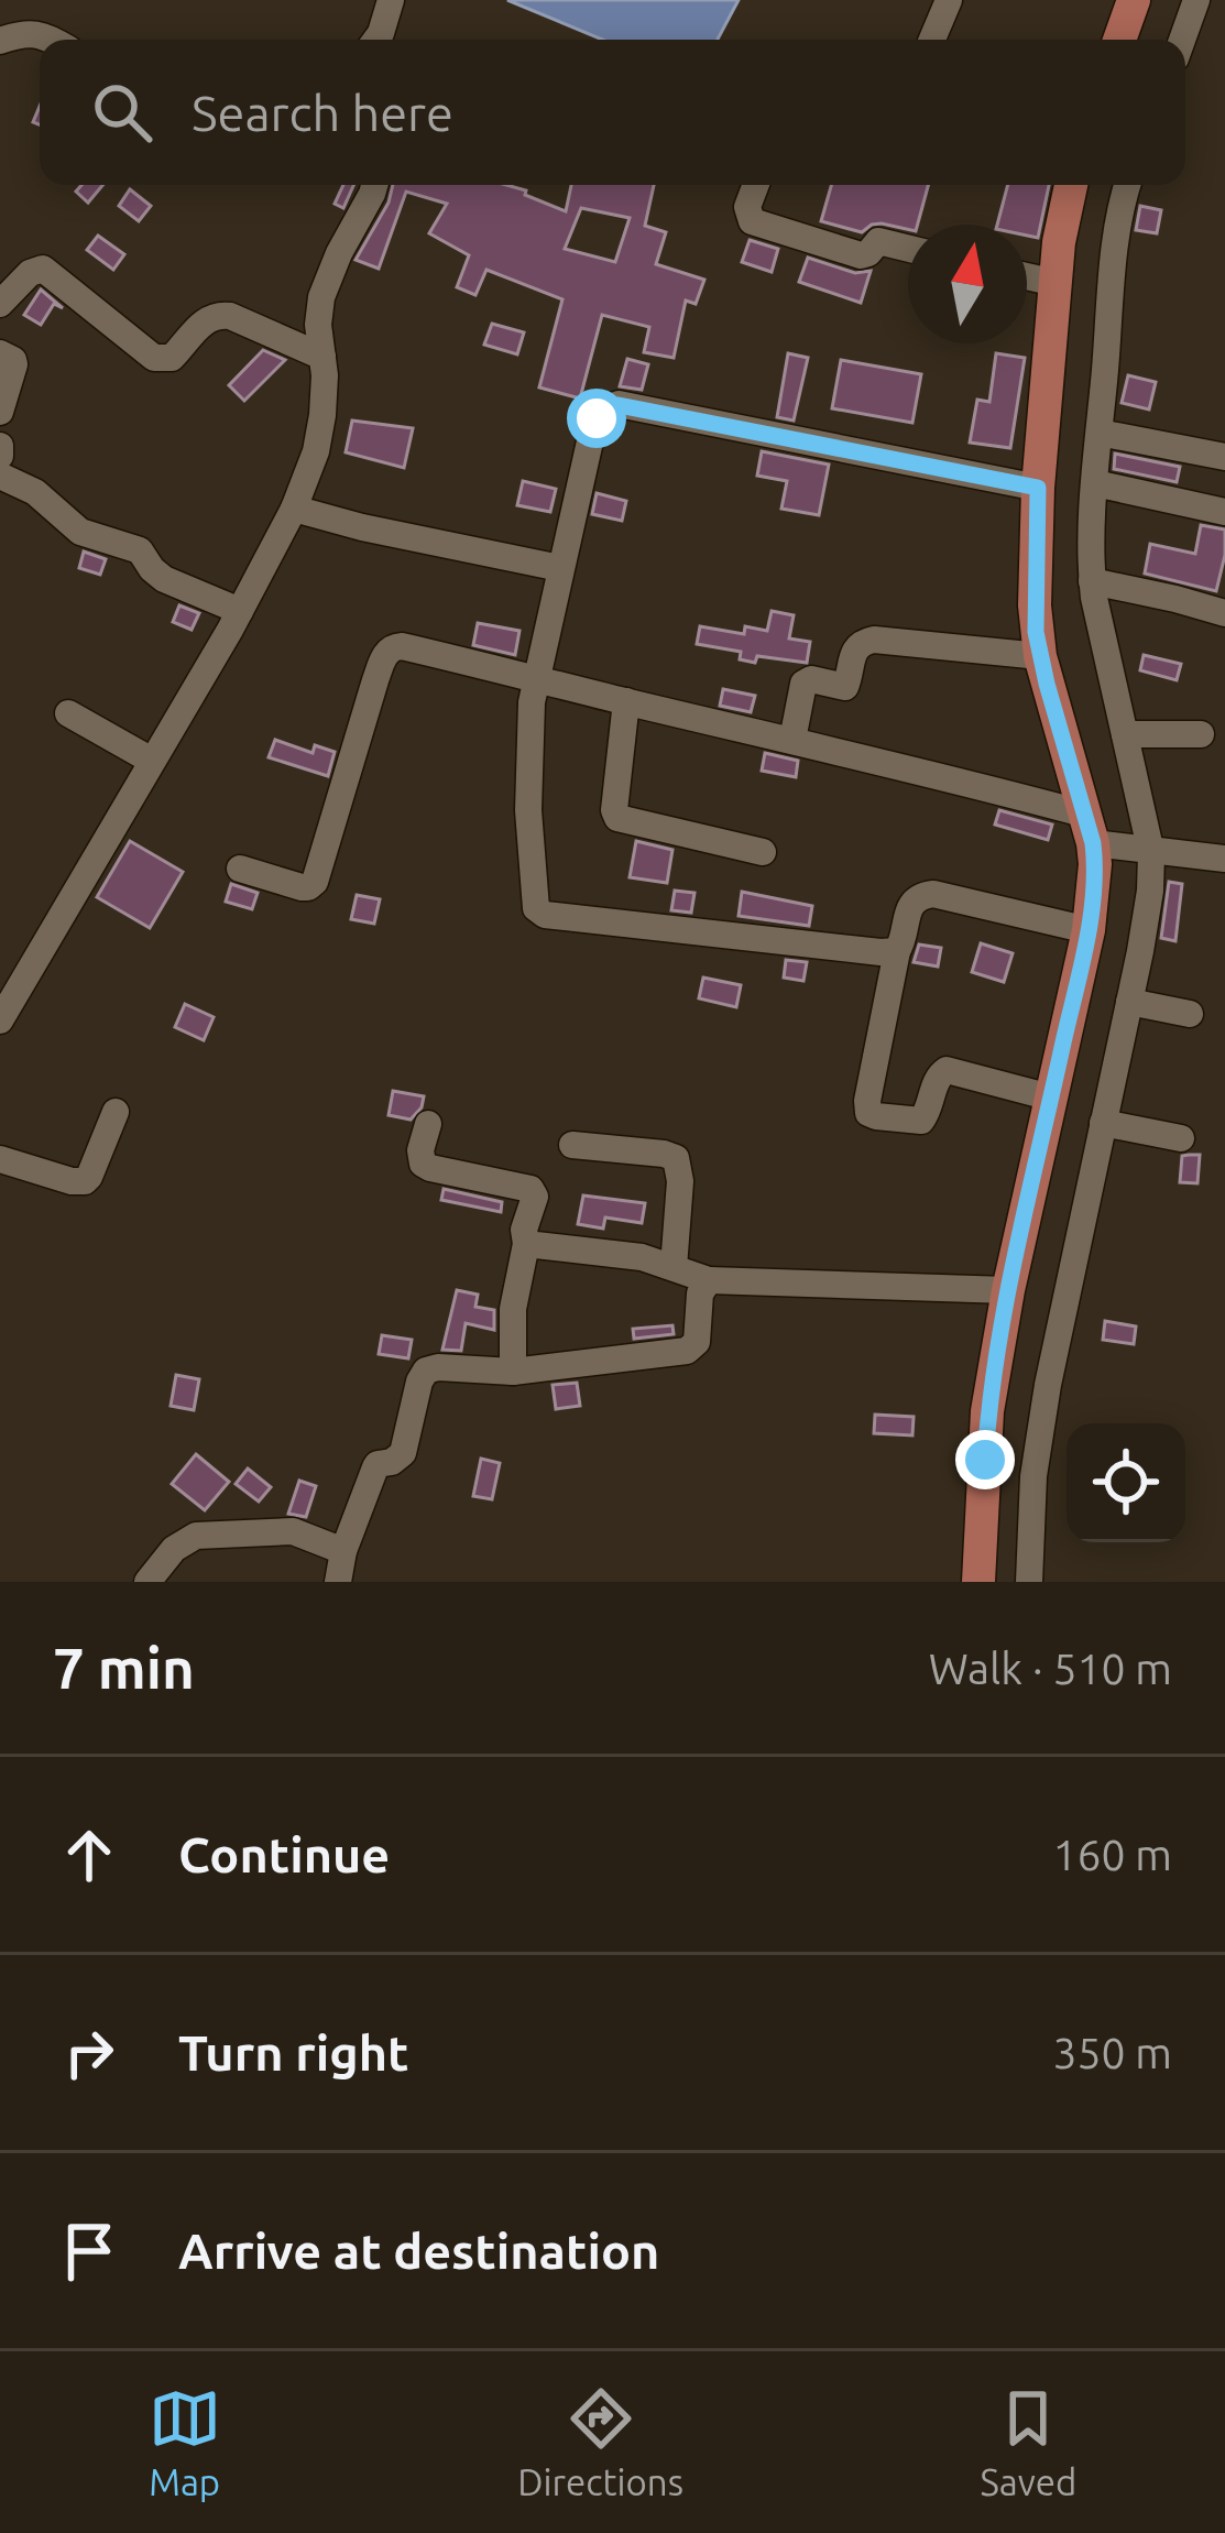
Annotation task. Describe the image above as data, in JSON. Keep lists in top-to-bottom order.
{
  "north": "top",
  "page": {
    "search": "Search here",
    "heading": ["7 min", "Walk · 510 m"],
    "list": [
      ["Continue", "160 m"],
      ["Turn right", "350 m"],
      "Arrive at destination"
    ],
    "nav": ["Map", "Directions", "Saved"]
  }
}
